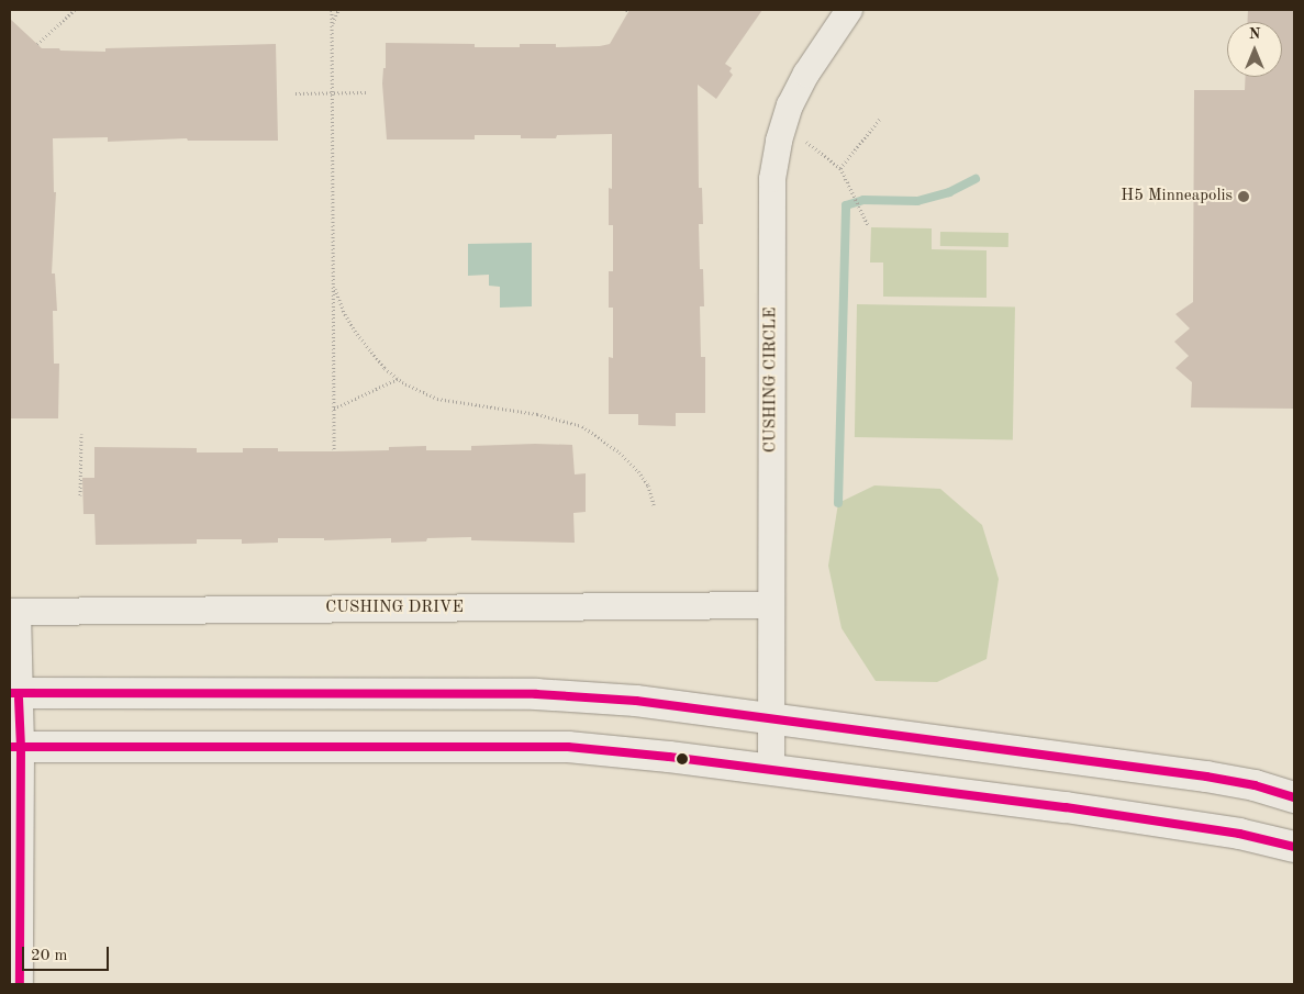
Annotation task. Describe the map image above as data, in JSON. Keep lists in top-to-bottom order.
{
  "streets": {
    "street": ["CUSHING CIRCLE", "CUSHING DRIVE"]
  },
  "crossings": [
    ["CUSHING CIRCLE", "CUSHING DRIVE"]
  ],
  "places": ["H5 Minneapolis"],
  "scale_bar": "20 m",
  "north": "top"
}
